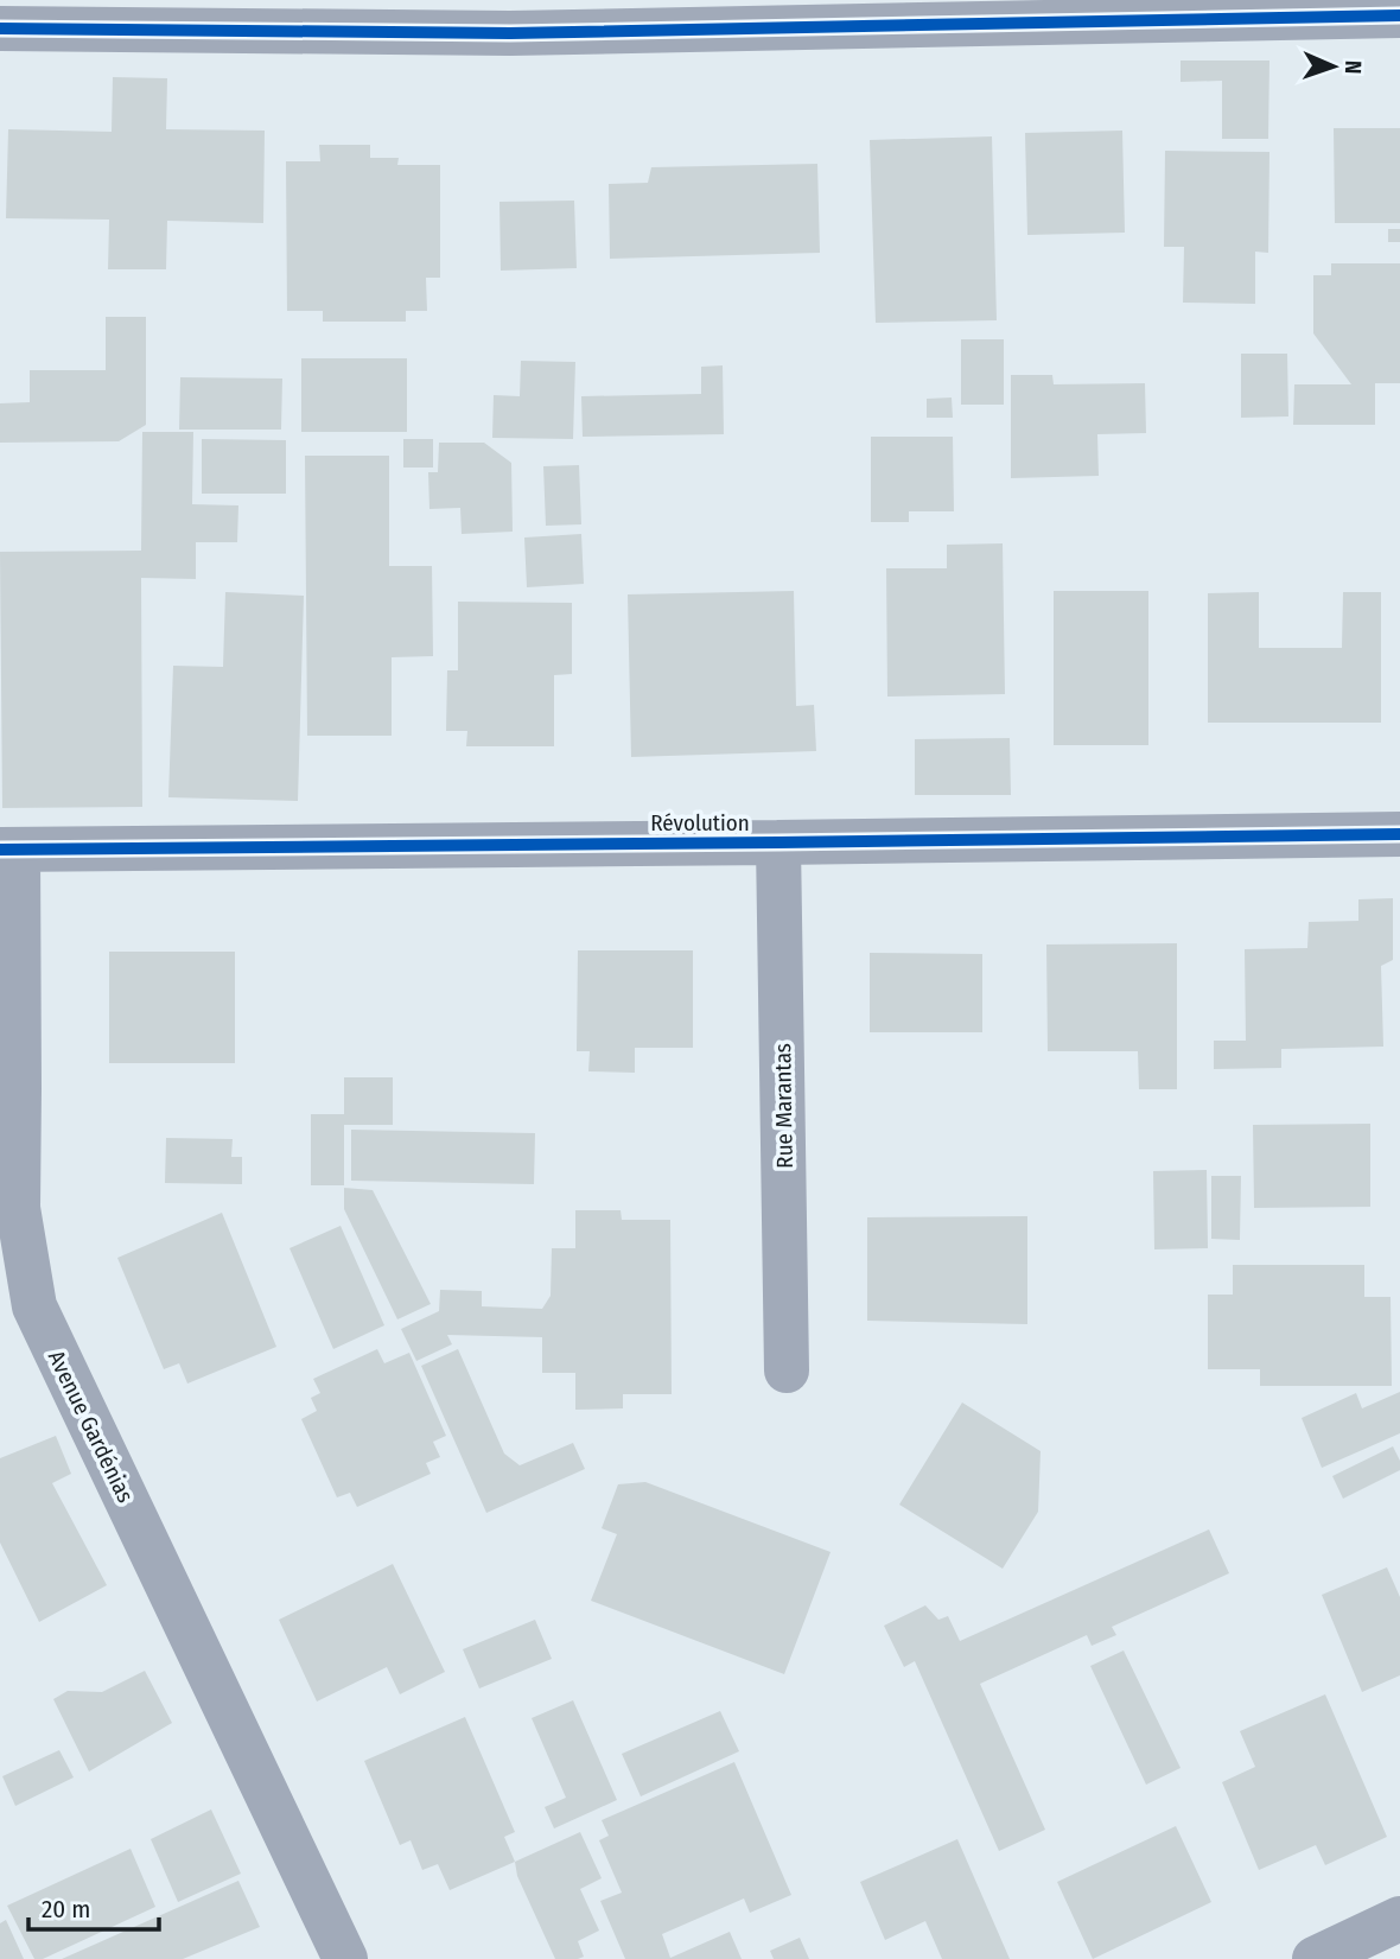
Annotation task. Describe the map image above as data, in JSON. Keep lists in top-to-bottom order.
{
  "streets": {
    "street": ["Révolution", "Rue Marantas", "Avenue Gardénias"]
  },
  "crossings": [
    ["Révolution", "Rue Marantas"],
    ["Révolution", "Avenue Gardénias"]
  ],
  "scale_bar": "20 m",
  "north": "right"
}
